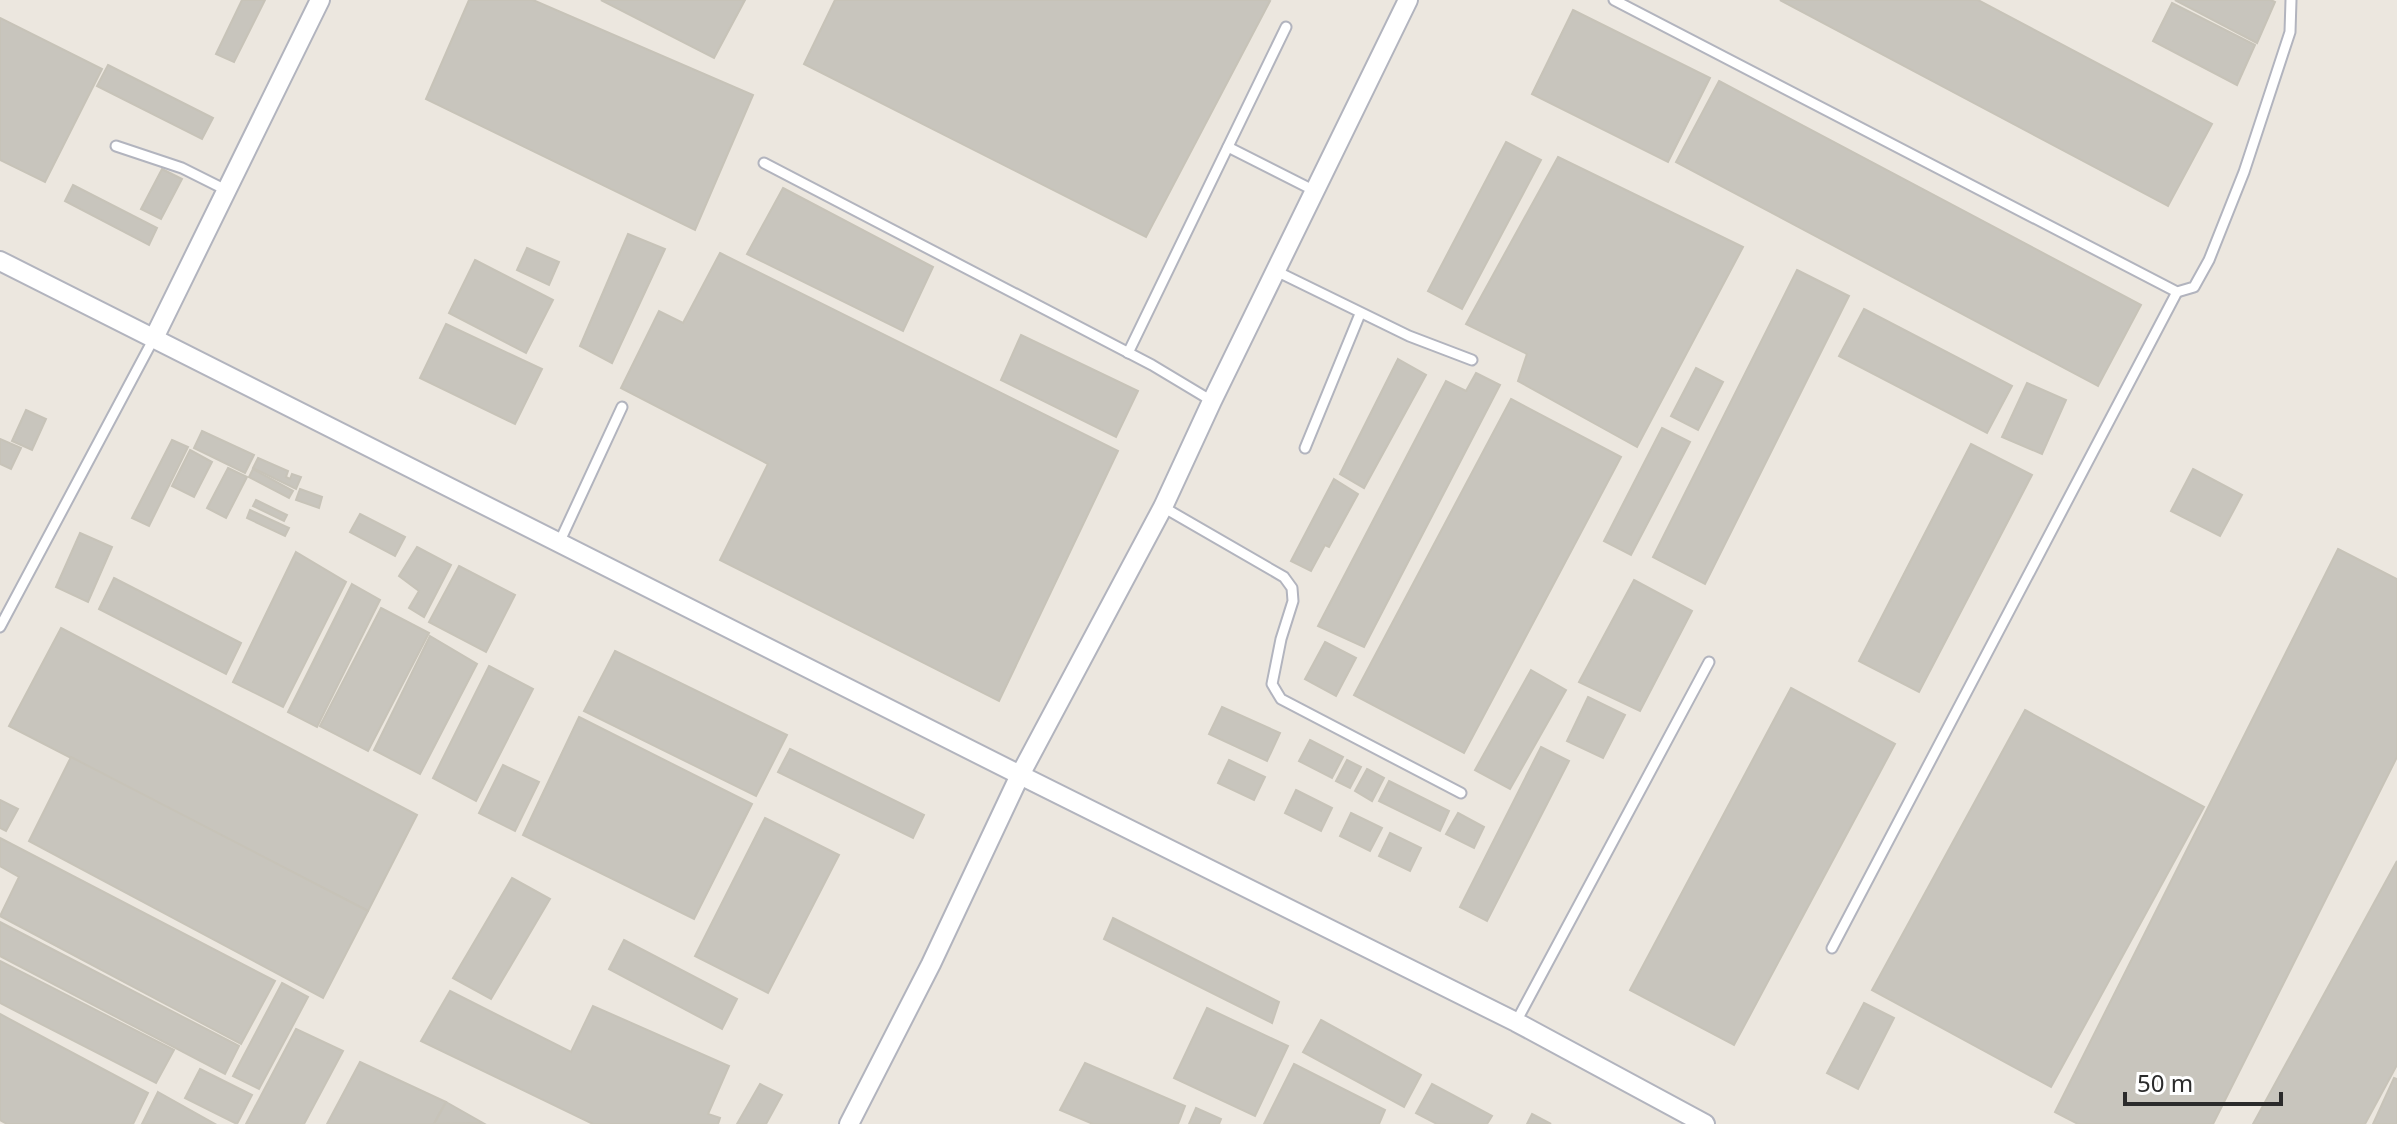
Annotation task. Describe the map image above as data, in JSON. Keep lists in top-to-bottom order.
{
  "scale_bar": "50 m"
}
